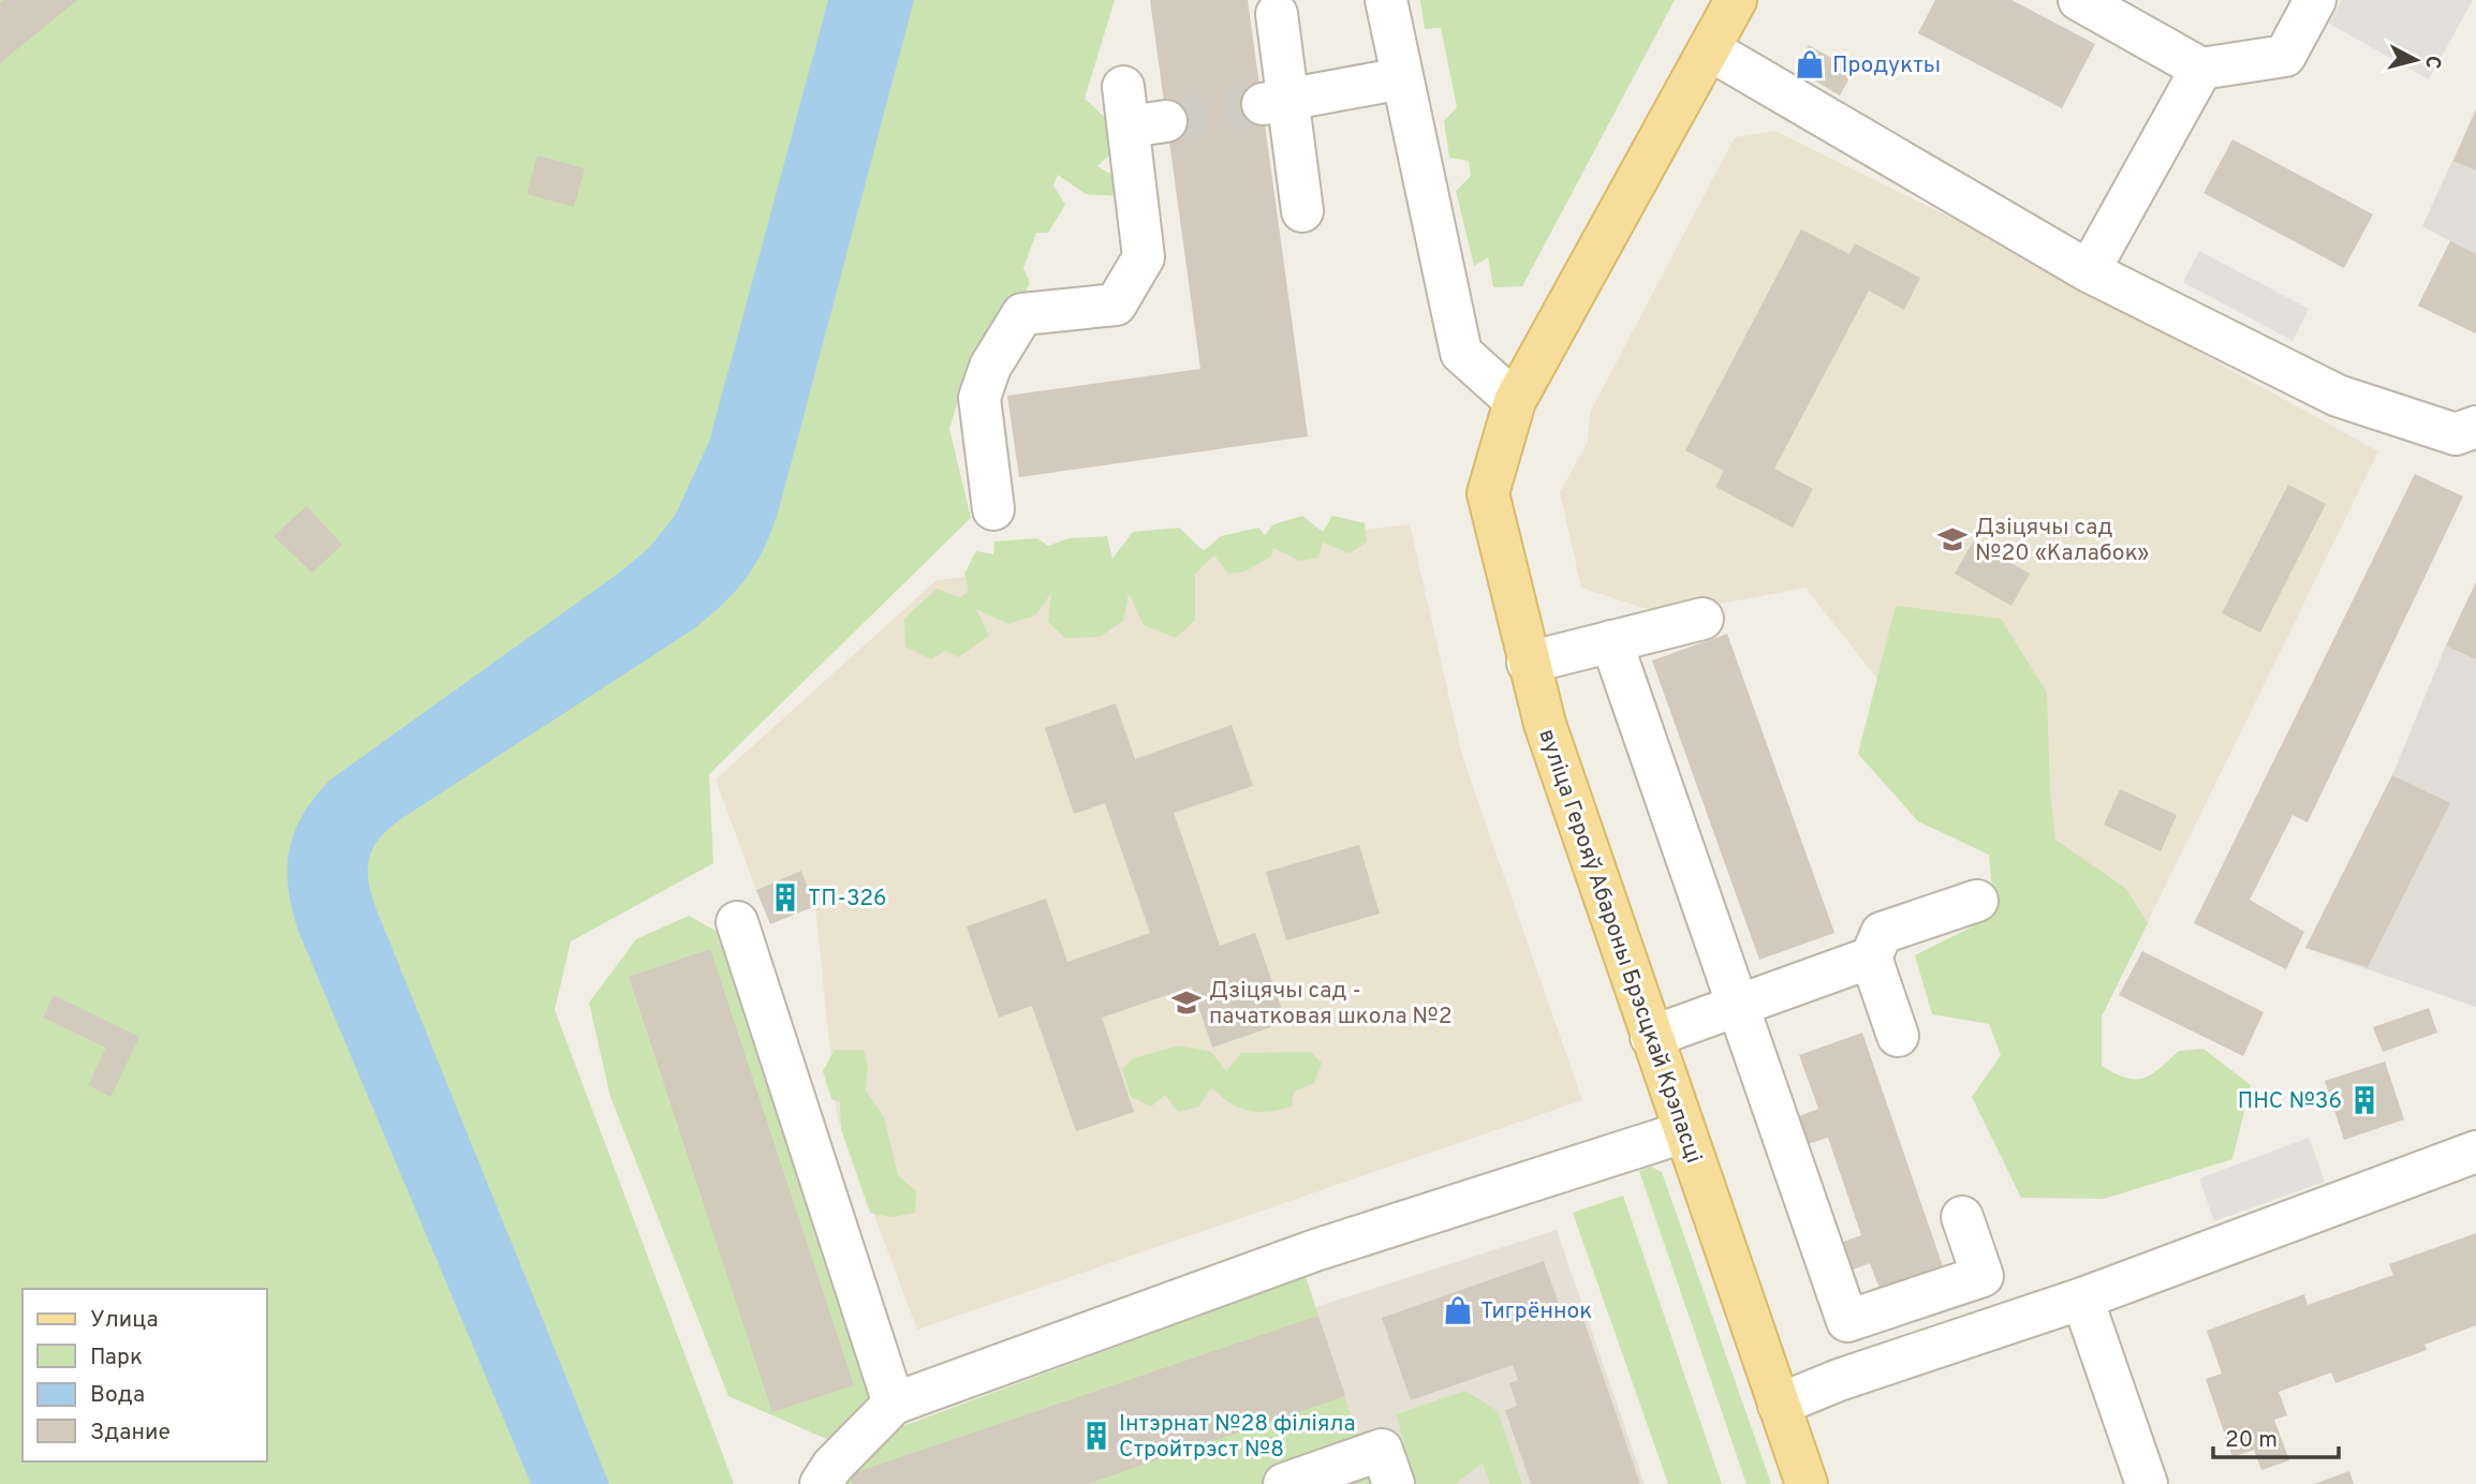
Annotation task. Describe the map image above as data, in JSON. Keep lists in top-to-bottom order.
{
  "streets": {
    "main road": ["вуліца Герояў Абароны Брэсцкай Крэпасці"]
  },
  "places": {
    "shop": ["Продукты", "Тигрённок"],
    "school or university": ["Дзіцячы сад №20 «Калабок»", "Дзіцячы сад - пачатковая школа №2"],
    "building": ["ТП-326", "ПНС №36", "Інтэрнат №28 фiлiяла Стройтрэст №8"]
  },
  "legend": [
    "Улица",
    "Парк",
    "Вода",
    "Здание"
  ],
  "scale_bar": "20 m",
  "north": "right"
}
